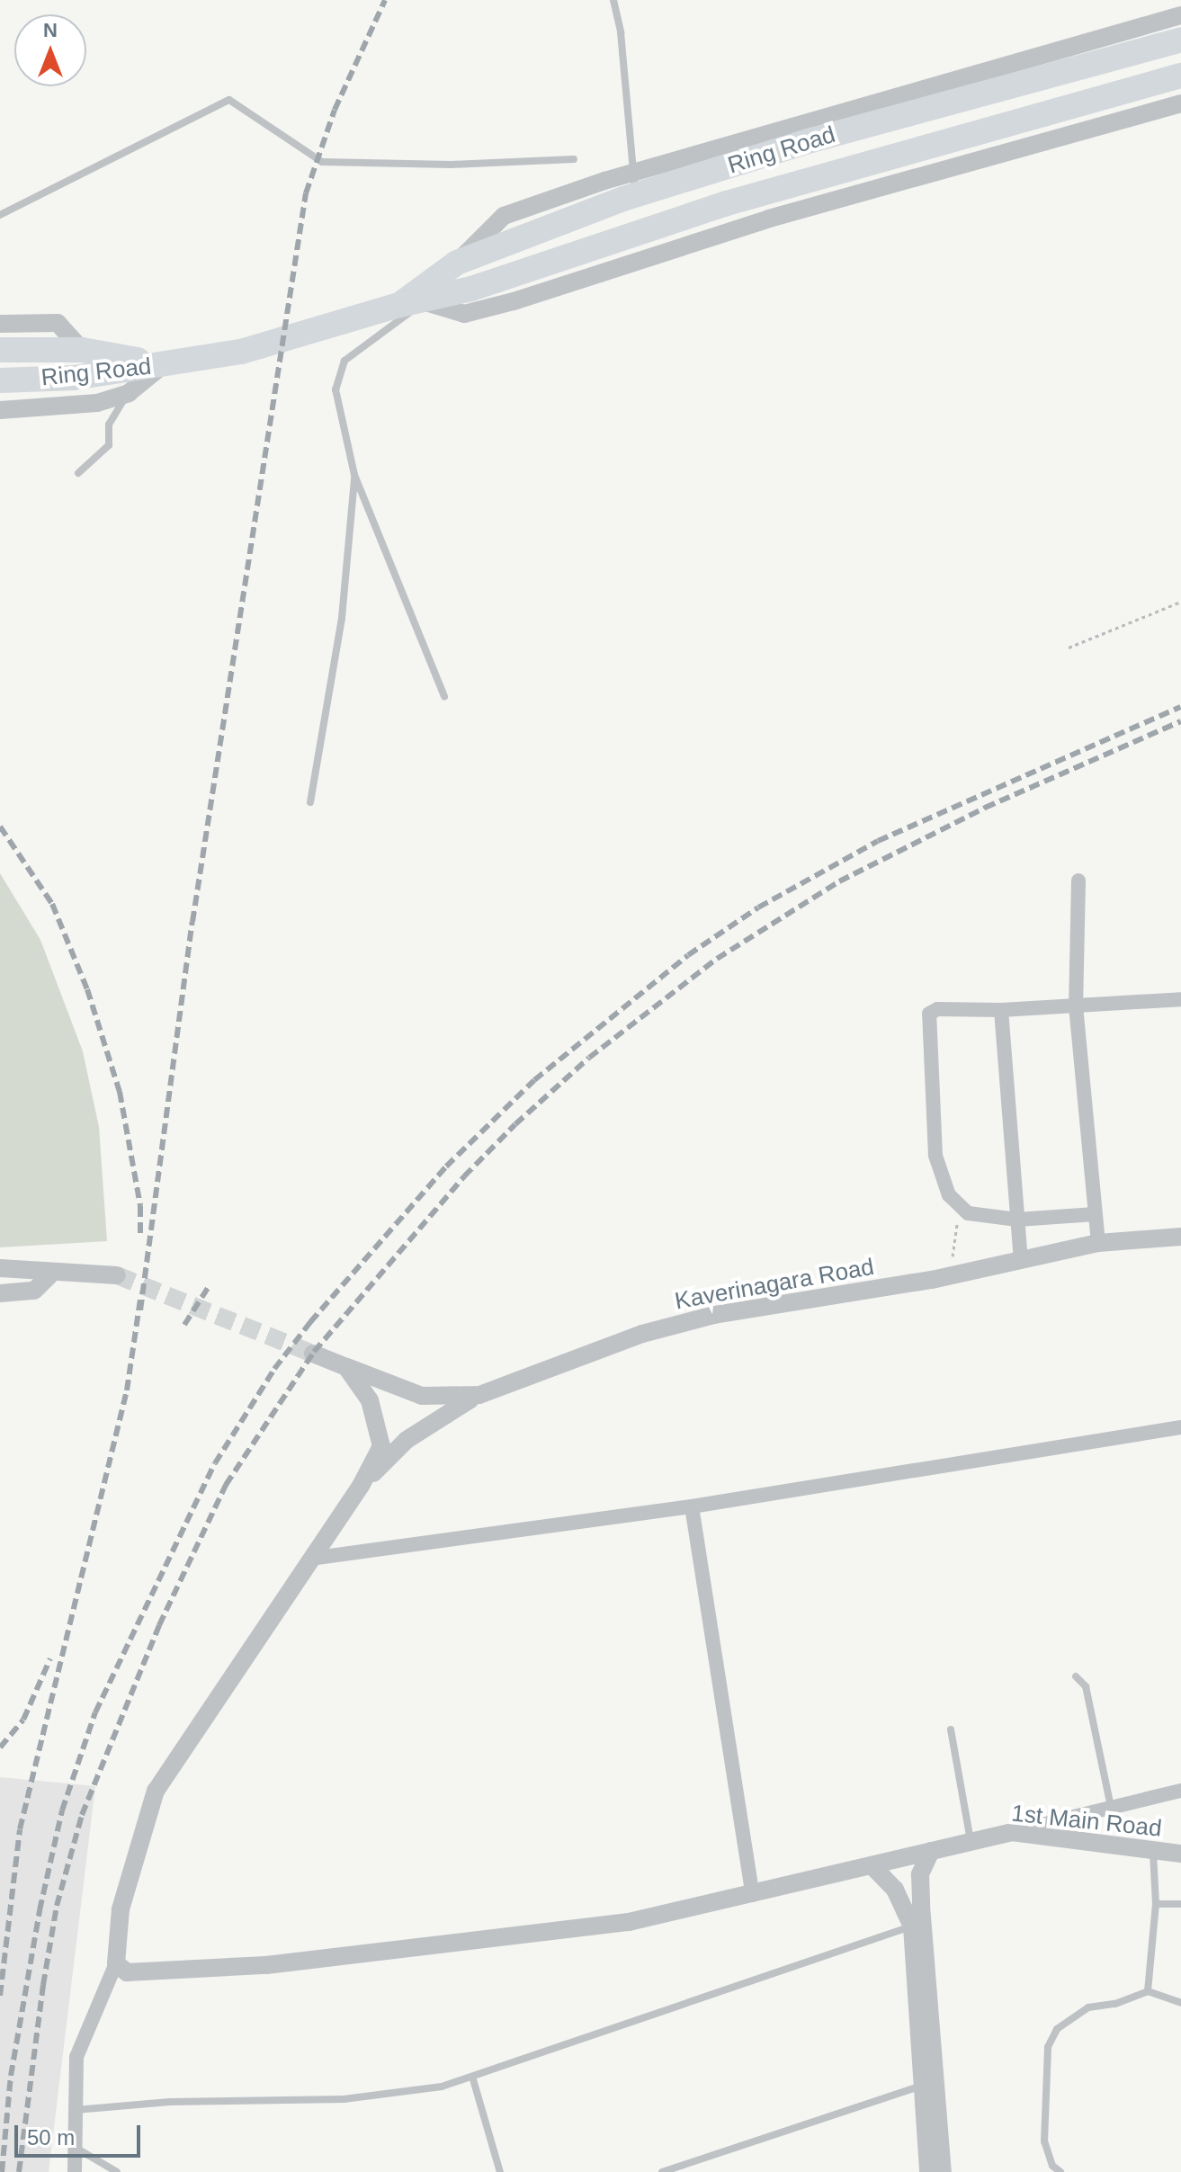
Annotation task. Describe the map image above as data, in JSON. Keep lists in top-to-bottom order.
{
  "streets": {
    "highway": ["Ring Road"],
    "street": ["Kaverinagara Road", "1st Main Road"]
  },
  "scale_bar": "50 m",
  "north": "top"
}
